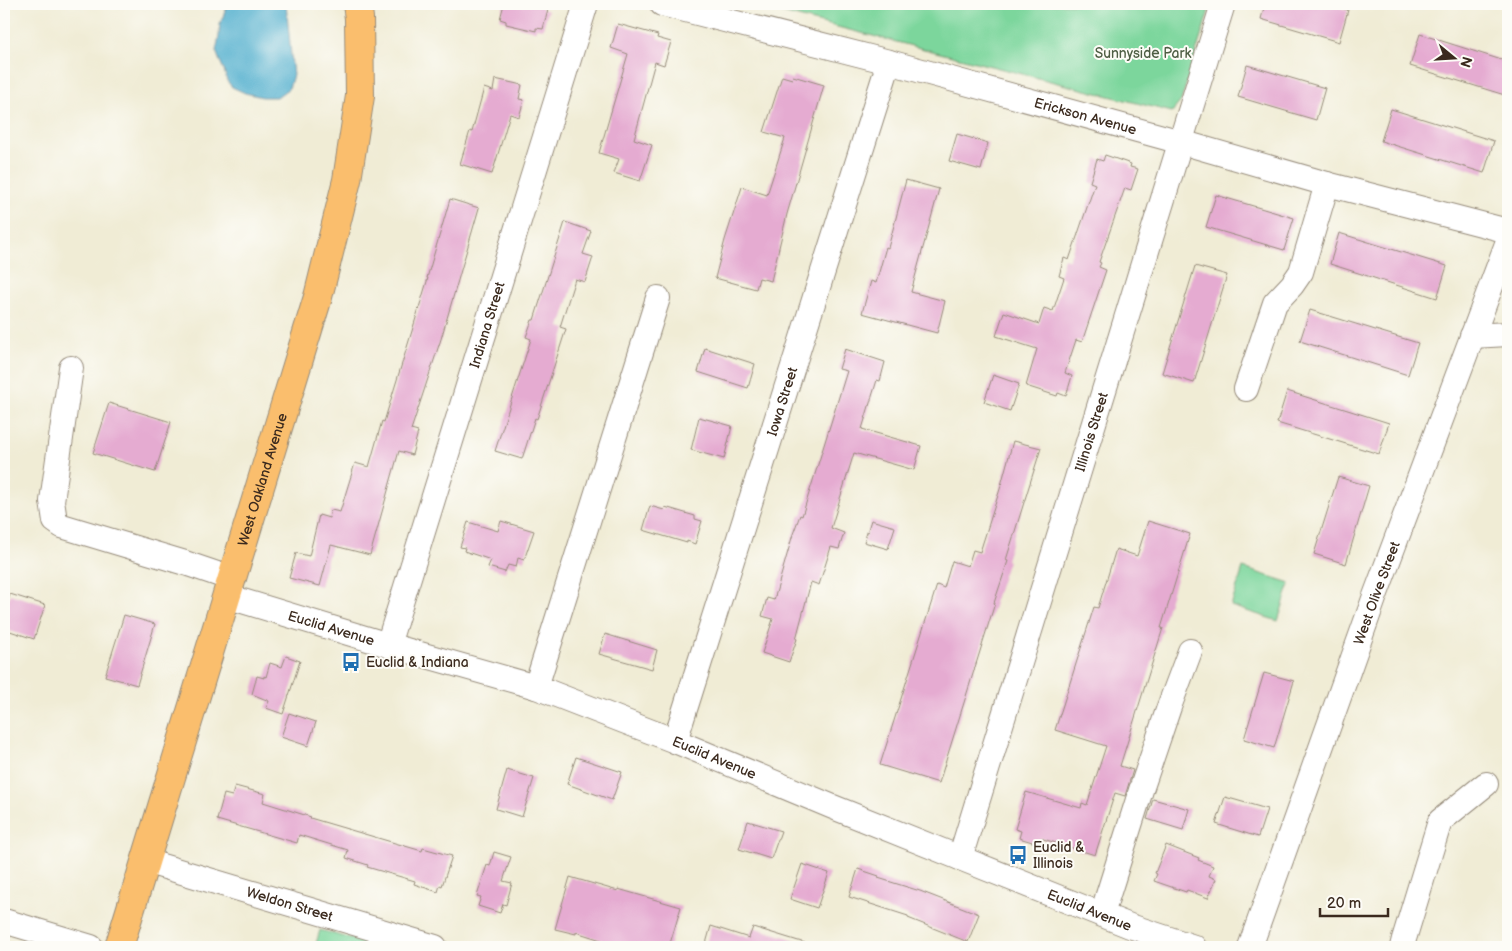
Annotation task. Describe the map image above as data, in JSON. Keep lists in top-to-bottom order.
{
  "streets": {
    "main road": ["West Oakland Avenue"],
    "street": [
      "Erickson Avenue",
      "Indiana Street",
      "Iowa Street",
      "Illinois Street",
      "West Olive Street",
      "Euclid Avenue",
      "Weldon Street"
    ]
  },
  "crossings": [
    ["Erickson Avenue", "Iowa Street"],
    ["Erickson Avenue", "Illinois Street"],
    ["Indiana Street", "Euclid Avenue"],
    ["Iowa Street", "Euclid Avenue"],
    ["Illinois Street", "Euclid Avenue"],
    ["West Oakland Avenue", "Euclid Avenue"],
    ["West Oakland Avenue", "Weldon Street"]
  ],
  "parks": ["Sunnyside Park"],
  "places": {
    "bus stop": ["Euclid & Indiana", "Euclid & Illinois"]
  },
  "scale_bar": "20 m",
  "north": "right"
}
